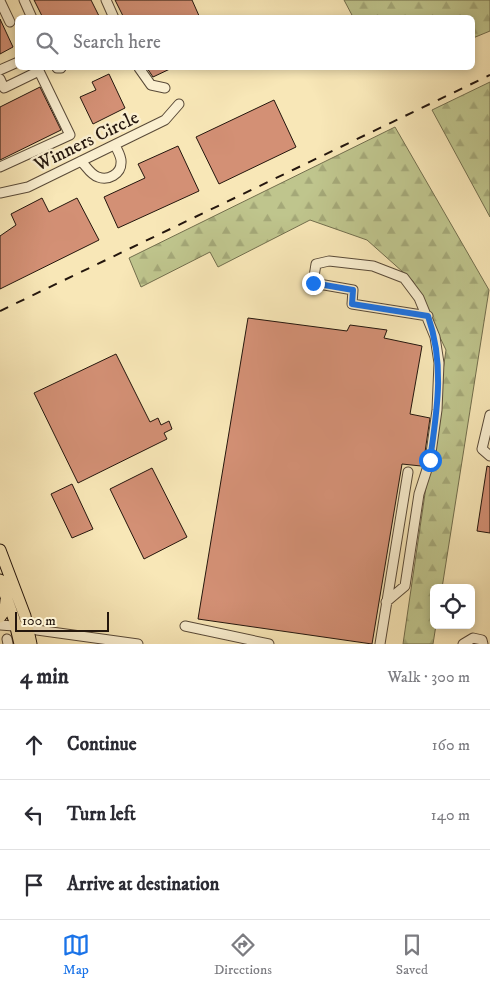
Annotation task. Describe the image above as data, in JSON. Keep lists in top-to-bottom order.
{
  "streets": {
    "street": ["Winners Circle"]
  },
  "scale_bar": "100 m",
  "page": {
    "search": "Search here",
    "scale": "100 m",
    "heading": ["4 min", "Walk · 300 m"],
    "list": [
      ["Continue", "160 m"],
      ["Turn left", "140 m"],
      "Arrive at destination"
    ],
    "nav": ["Map", "Directions", "Saved"]
  }
}
